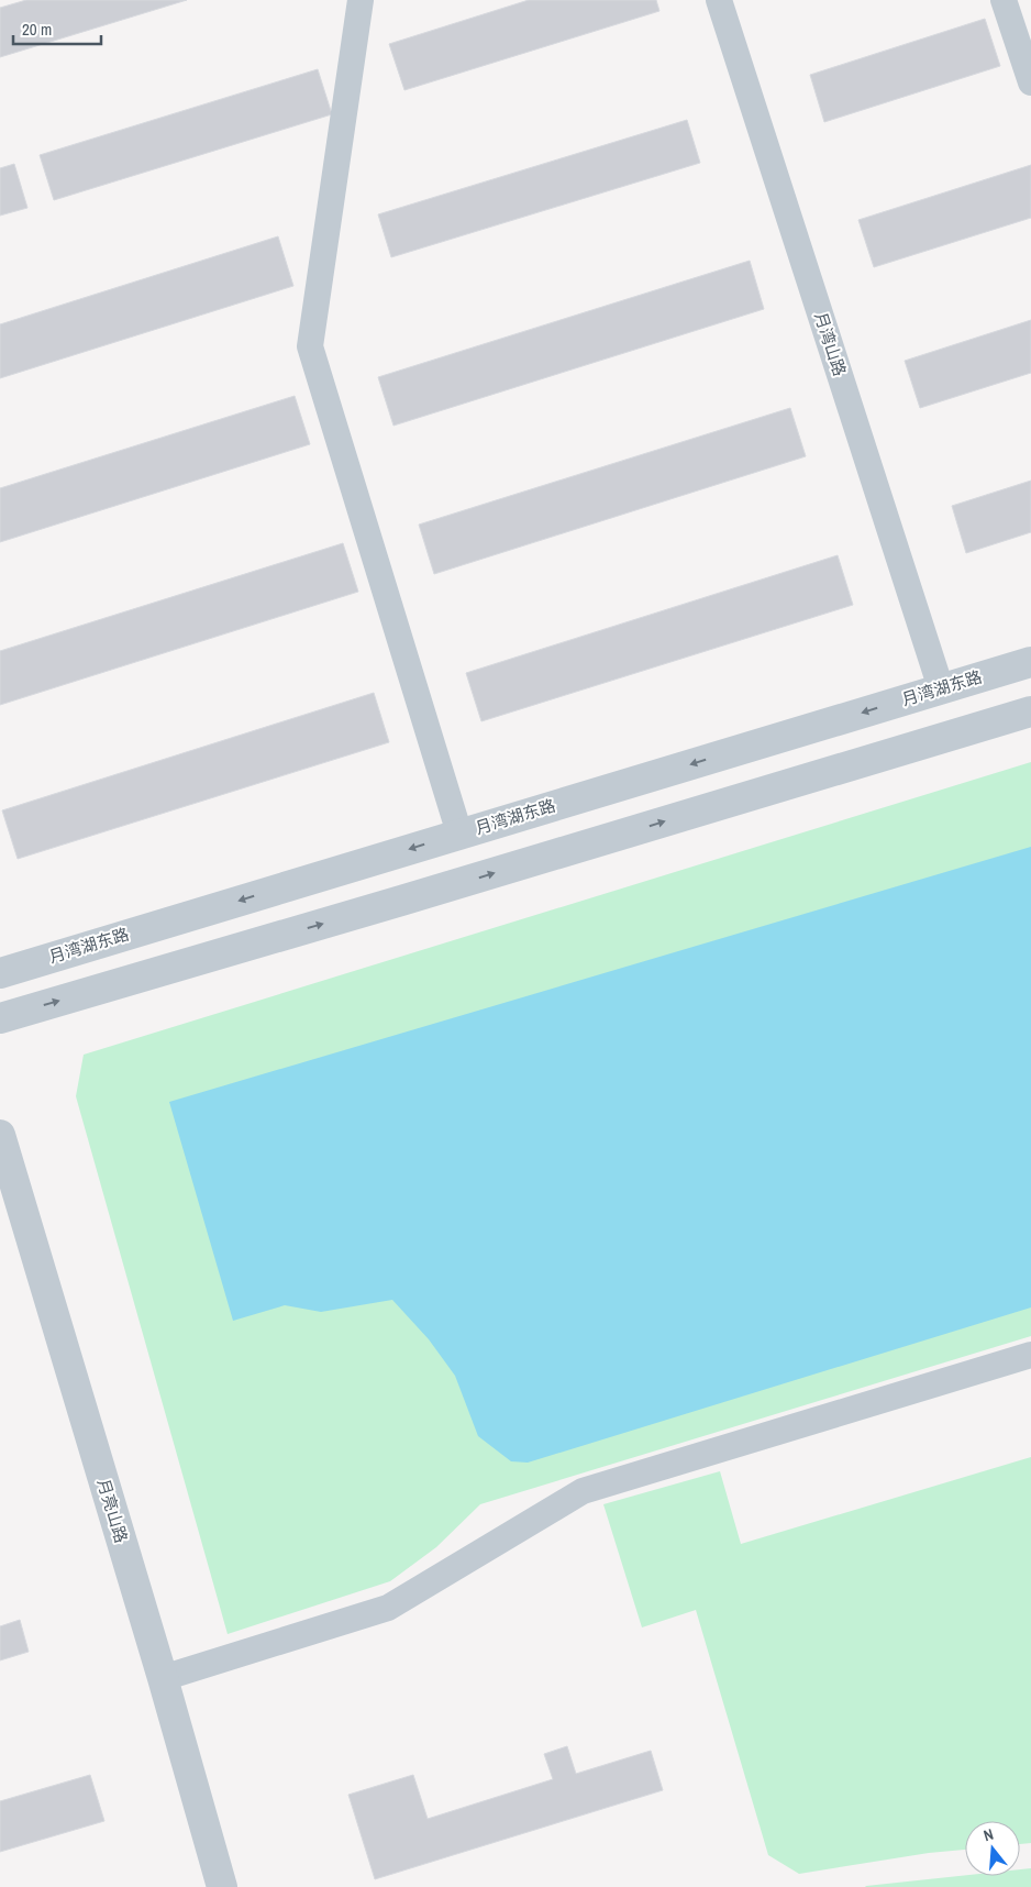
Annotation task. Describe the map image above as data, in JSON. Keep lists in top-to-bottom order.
{
  "streets": {
    "street": ["月湾山路", "月湾湖东路", "月亮山路"]
  },
  "crossings": [
    ["月湾山路", "月湾湖东路"]
  ],
  "scale_bar": "20 m",
  "north": "top"
}
